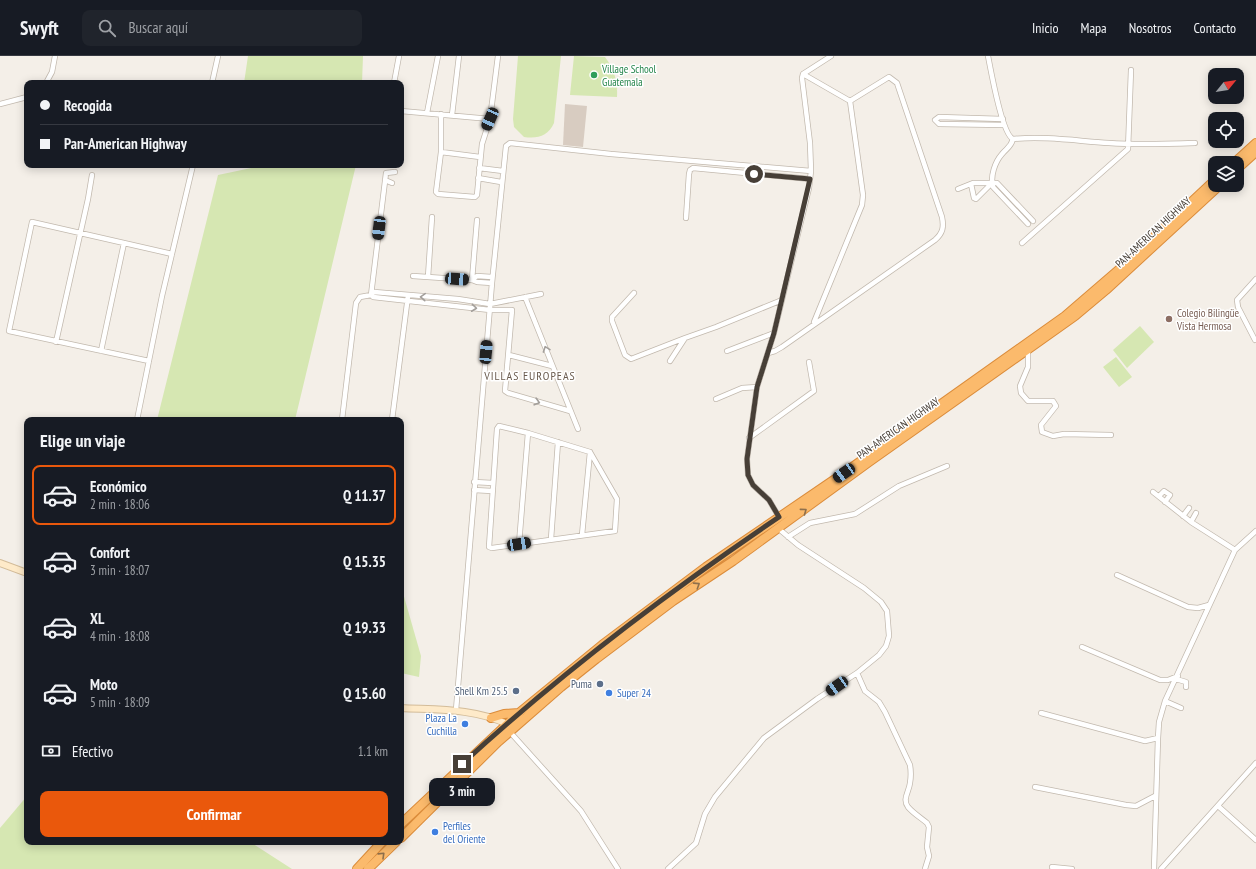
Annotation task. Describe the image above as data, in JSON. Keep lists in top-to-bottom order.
{
  "streets": {
    "highway": ["PAN-AMERICAN HIGHWAY"]
  },
  "districts": ["VILLAS EUROPEAS"],
  "places": [
    "Village School Guatemala",
    "Colegio Bilingüe Vista Hermosa",
    "Puma",
    "Shell Km 25.5",
    "Super 24",
    "Plaza La Cuchilla",
    "Perfiles del Oriente"
  ],
  "north": "top right",
  "page": {
    "header": "Swyft",
    "search": "Buscar aquí",
    "nav": [
      "Inicio",
      "Mapa",
      "Nosotros",
      "Contacto"
    ],
    "banner": ["Recogida", "Pan-American Highway"],
    "heading": "Elige un viaje",
    "list": [
      {
        "name": "Económico",
        "note": "2 min · 18:06",
        "value": "Q 11.37"
      },
      {
        "name": "Confort",
        "note": "3 min · 18:07",
        "value": "Q 15.35"
      },
      {
        "name": "XL",
        "note": "4 min · 18:08",
        "value": "Q 19.33"
      },
      {
        "name": "Moto",
        "note": "5 min · 18:09",
        "value": "Q 15.60"
      }
    ],
    "pay": ["Efectivo", "1.1 km"],
    "bubble": "3 min",
    "buttons": "Confirmar"
  }
}
